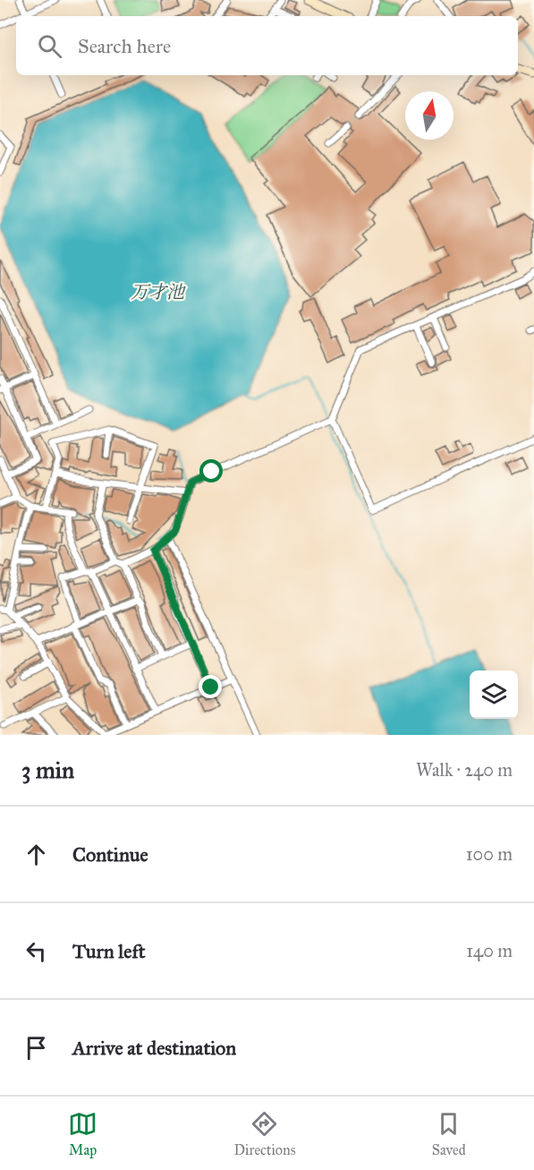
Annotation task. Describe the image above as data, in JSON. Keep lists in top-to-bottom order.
{
  "water": ["万才池"],
  "north": "top",
  "page": {
    "search": "Search here",
    "heading": ["3 min", "Walk · 240 m"],
    "list": [
      ["Continue", "100 m"],
      ["Turn left", "140 m"],
      "Arrive at destination"
    ],
    "nav": ["Map", "Directions", "Saved"]
  }
}
